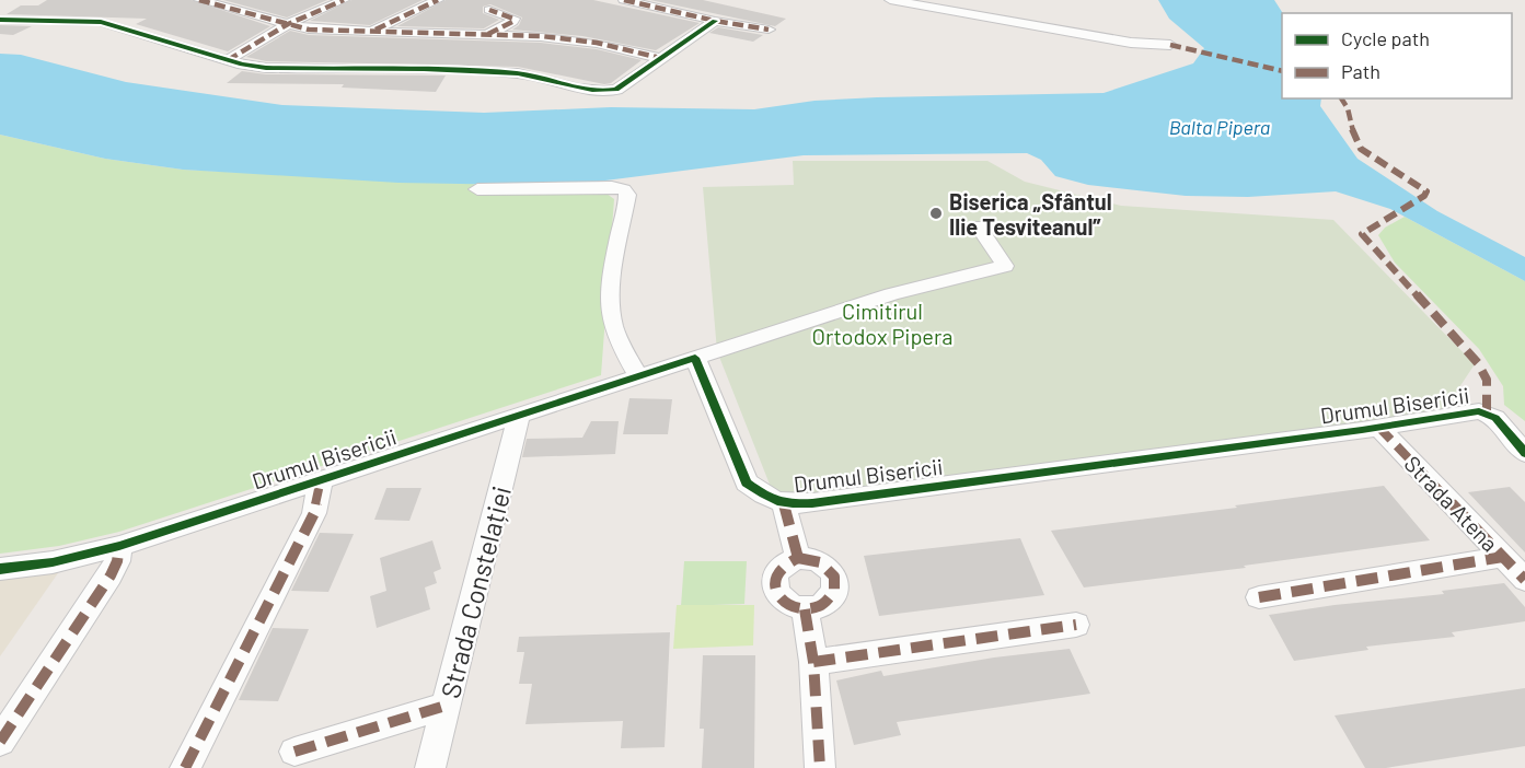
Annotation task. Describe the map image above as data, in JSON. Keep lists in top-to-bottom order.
{
  "streets": {
    "street": ["Drumul Bisericii", "Strada Atena", "Strada Constelației"]
  },
  "crossings": [
    ["Drumul Bisericii", "Strada Atena"],
    ["Drumul Bisericii", "Strada Constelației"]
  ],
  "water": ["Balta Pipera"],
  "parks": ["Cimitirul Ortodox Pipera"],
  "places": ["Biserica „Sfântul Ilie Tesviteanul”"],
  "legend": ["Cycle path", "Path"]
}
